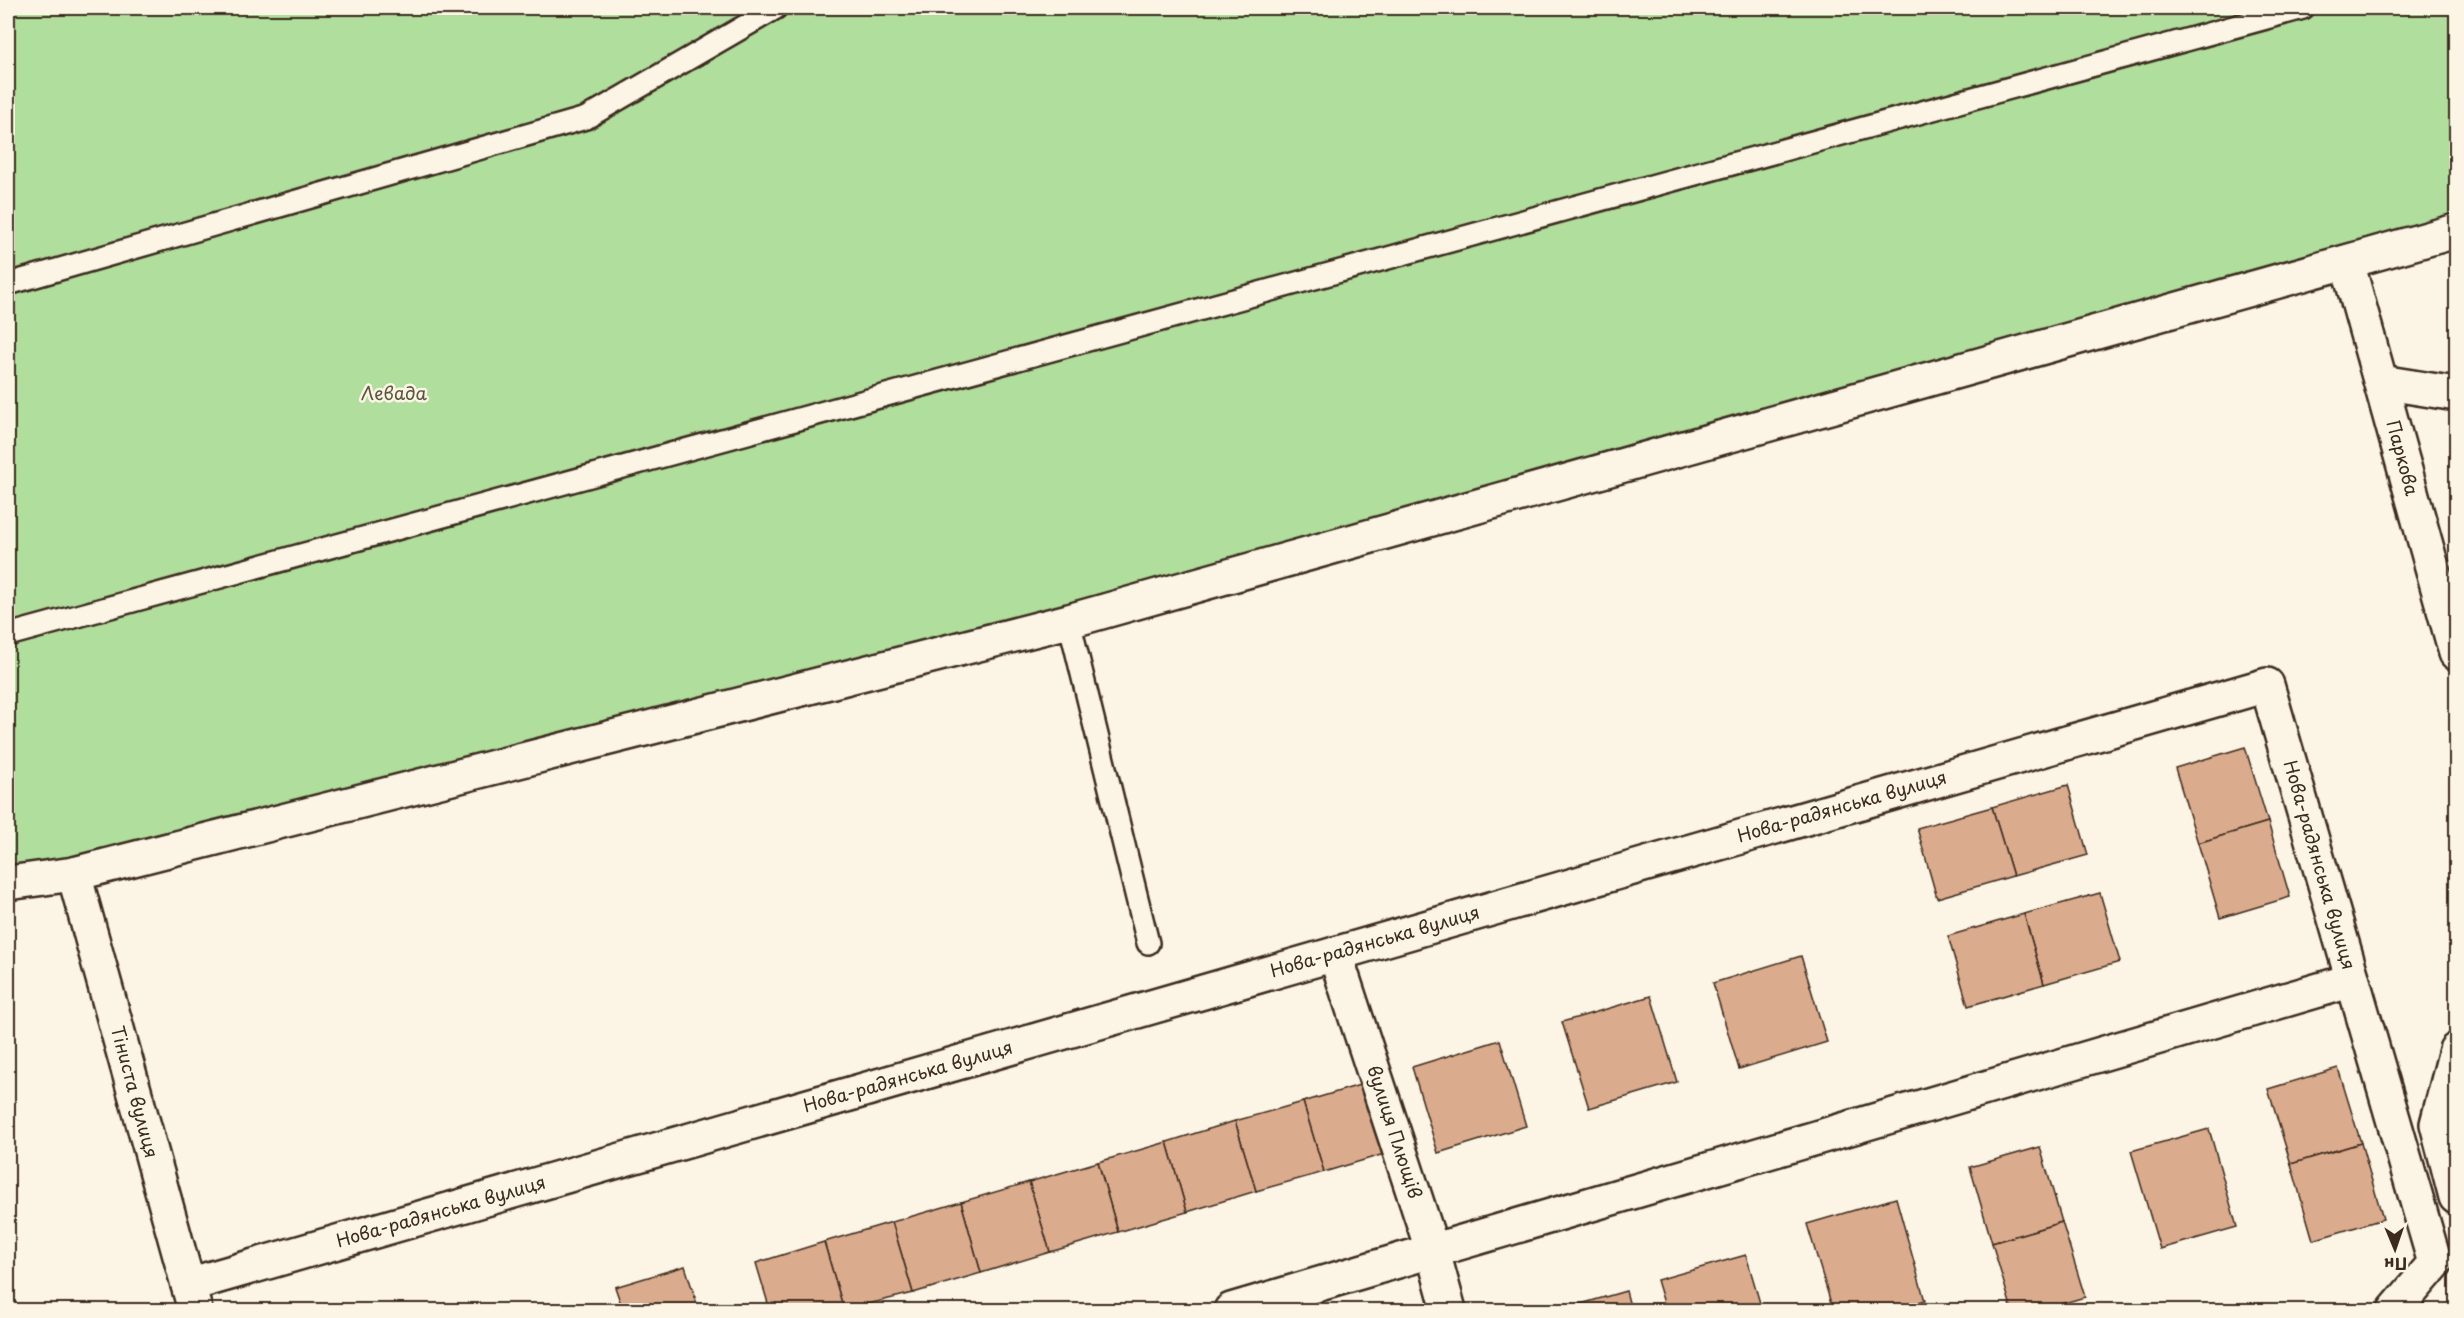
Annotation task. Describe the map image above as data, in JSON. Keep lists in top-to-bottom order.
{
  "streets": {
    "street": [
      "Паркова",
      "Нова-радянська вулиця",
      "Тіниста вулиця",
      "вулиця Плющів"
    ]
  },
  "crossings": [
    ["Нова-радянська вулиця", "Тіниста вулиця"],
    ["Нова-радянська вулиця", "вулиця Плющів"]
  ],
  "parks": ["Левада"],
  "north": "bottom"
}
